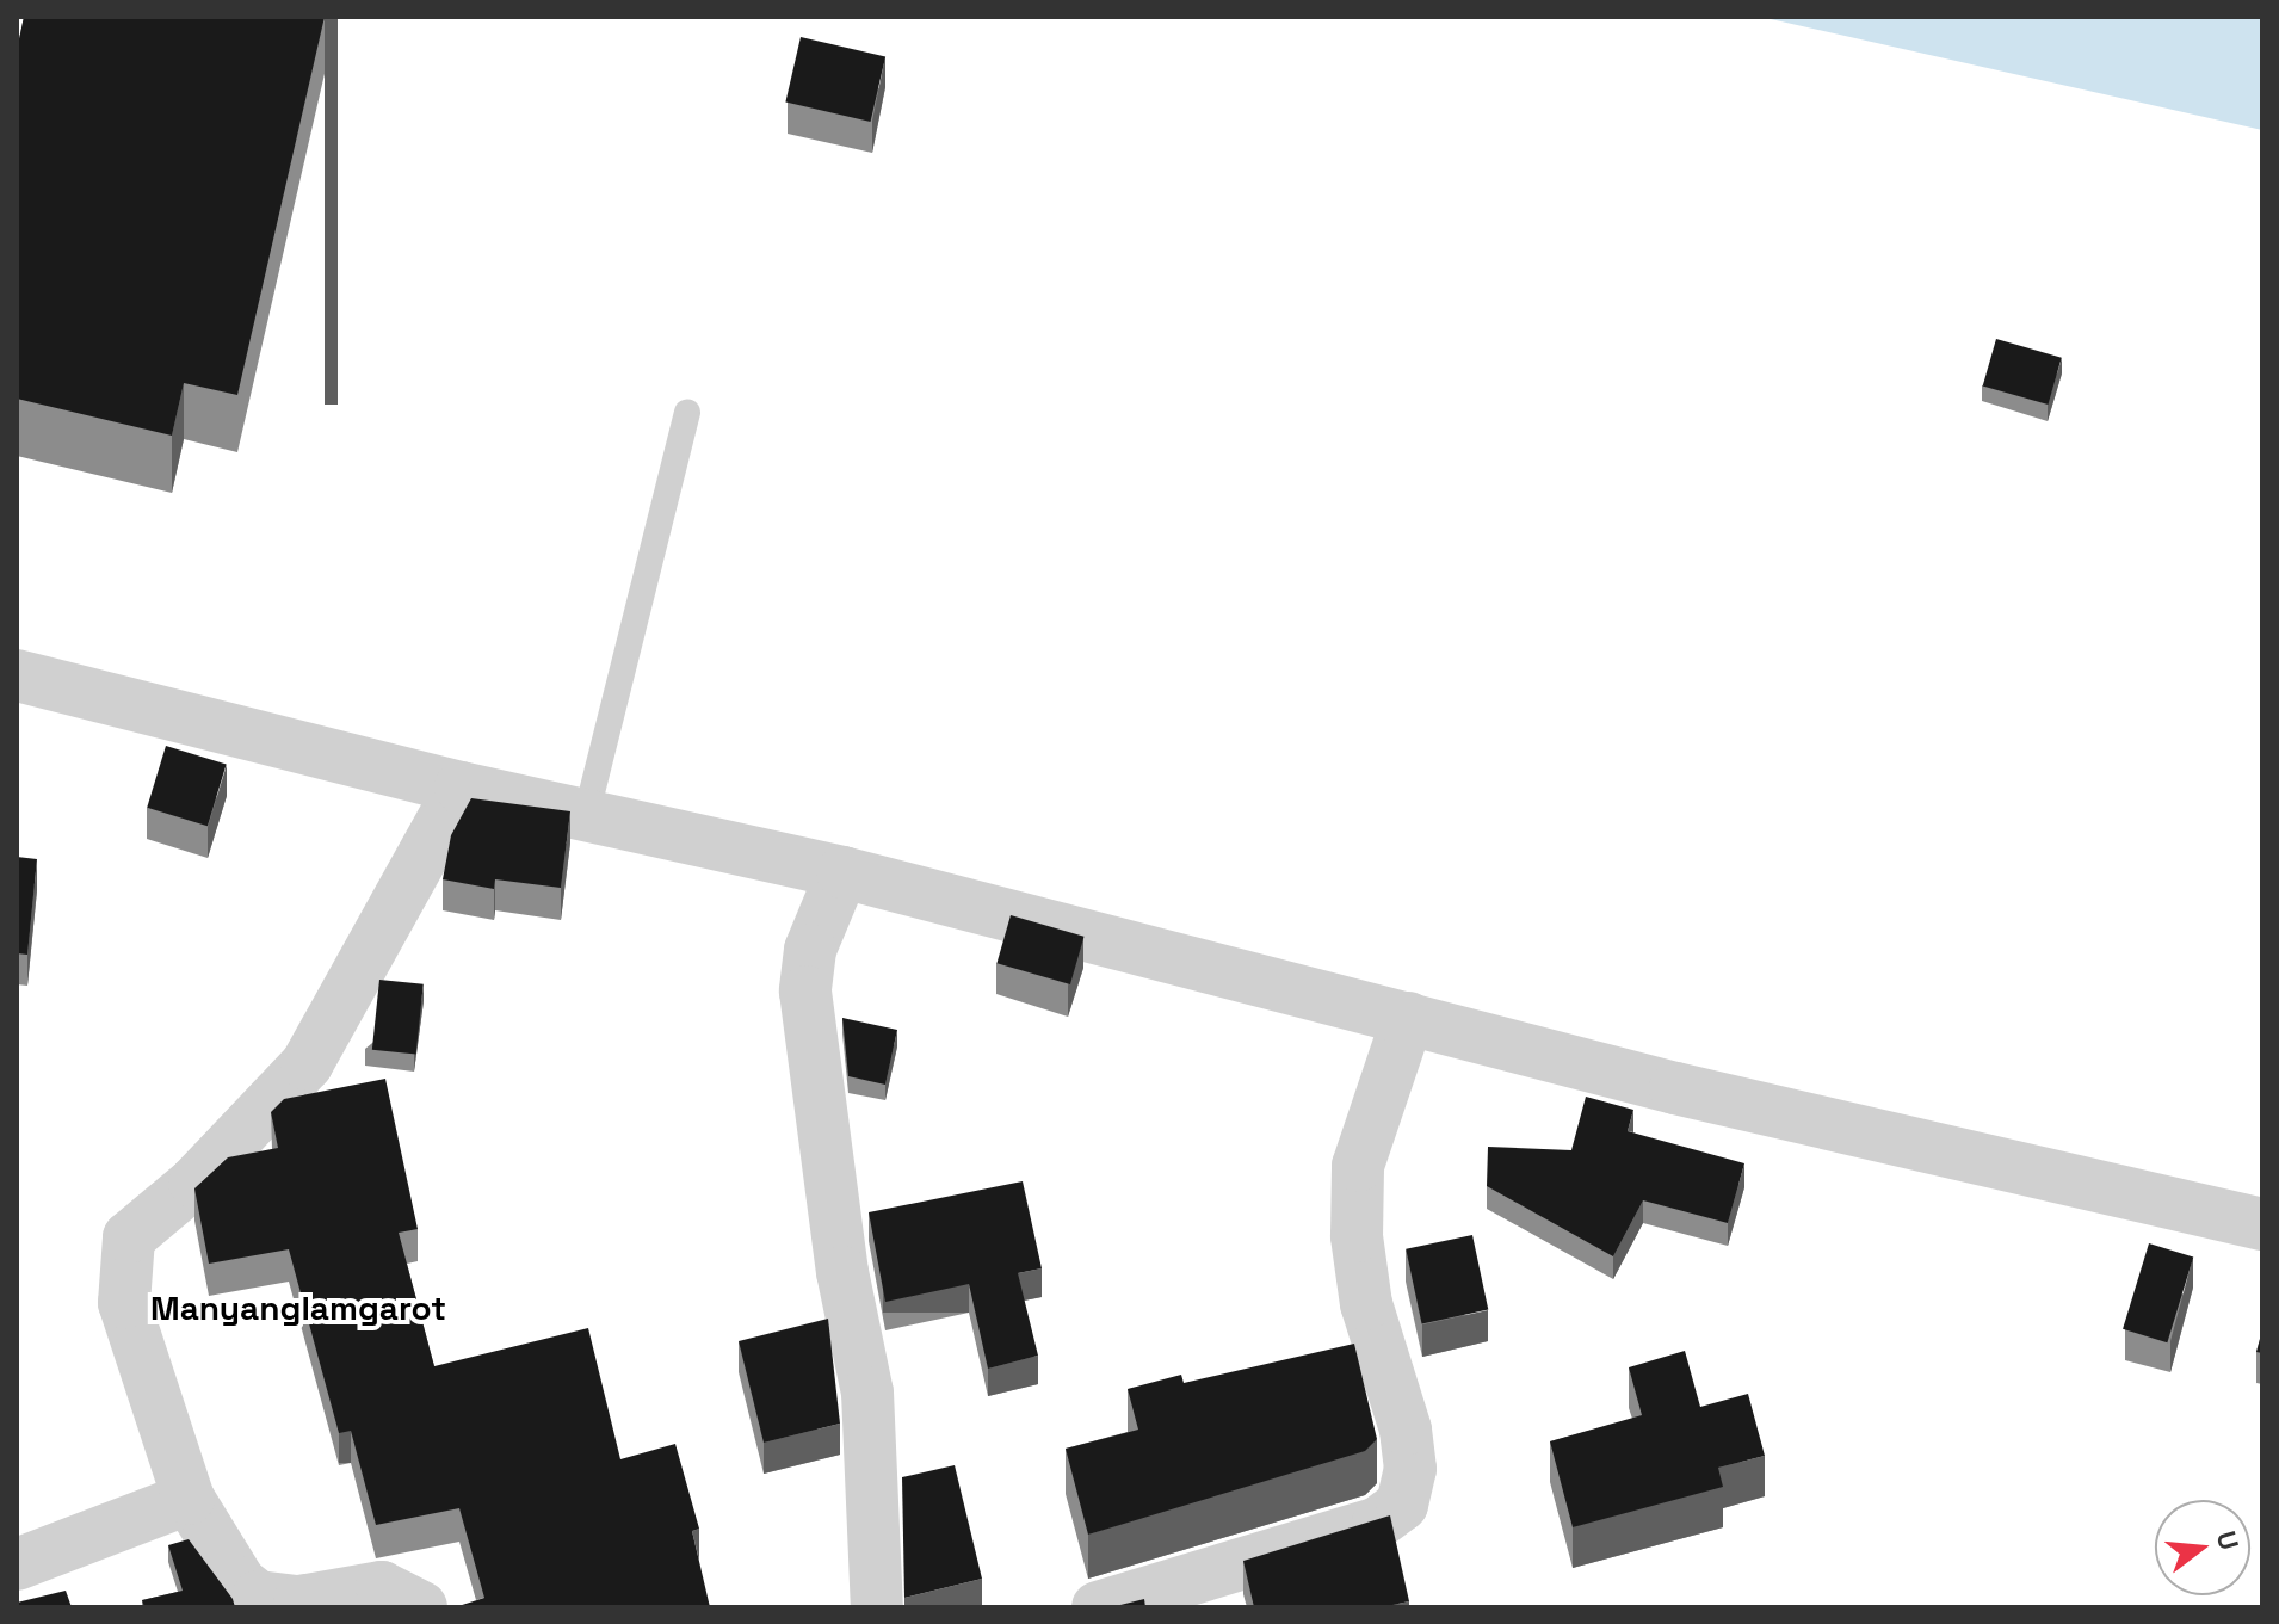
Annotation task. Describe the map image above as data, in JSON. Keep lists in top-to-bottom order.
{
  "districts": ["Manyanglamgarot"],
  "north": "right"
}
